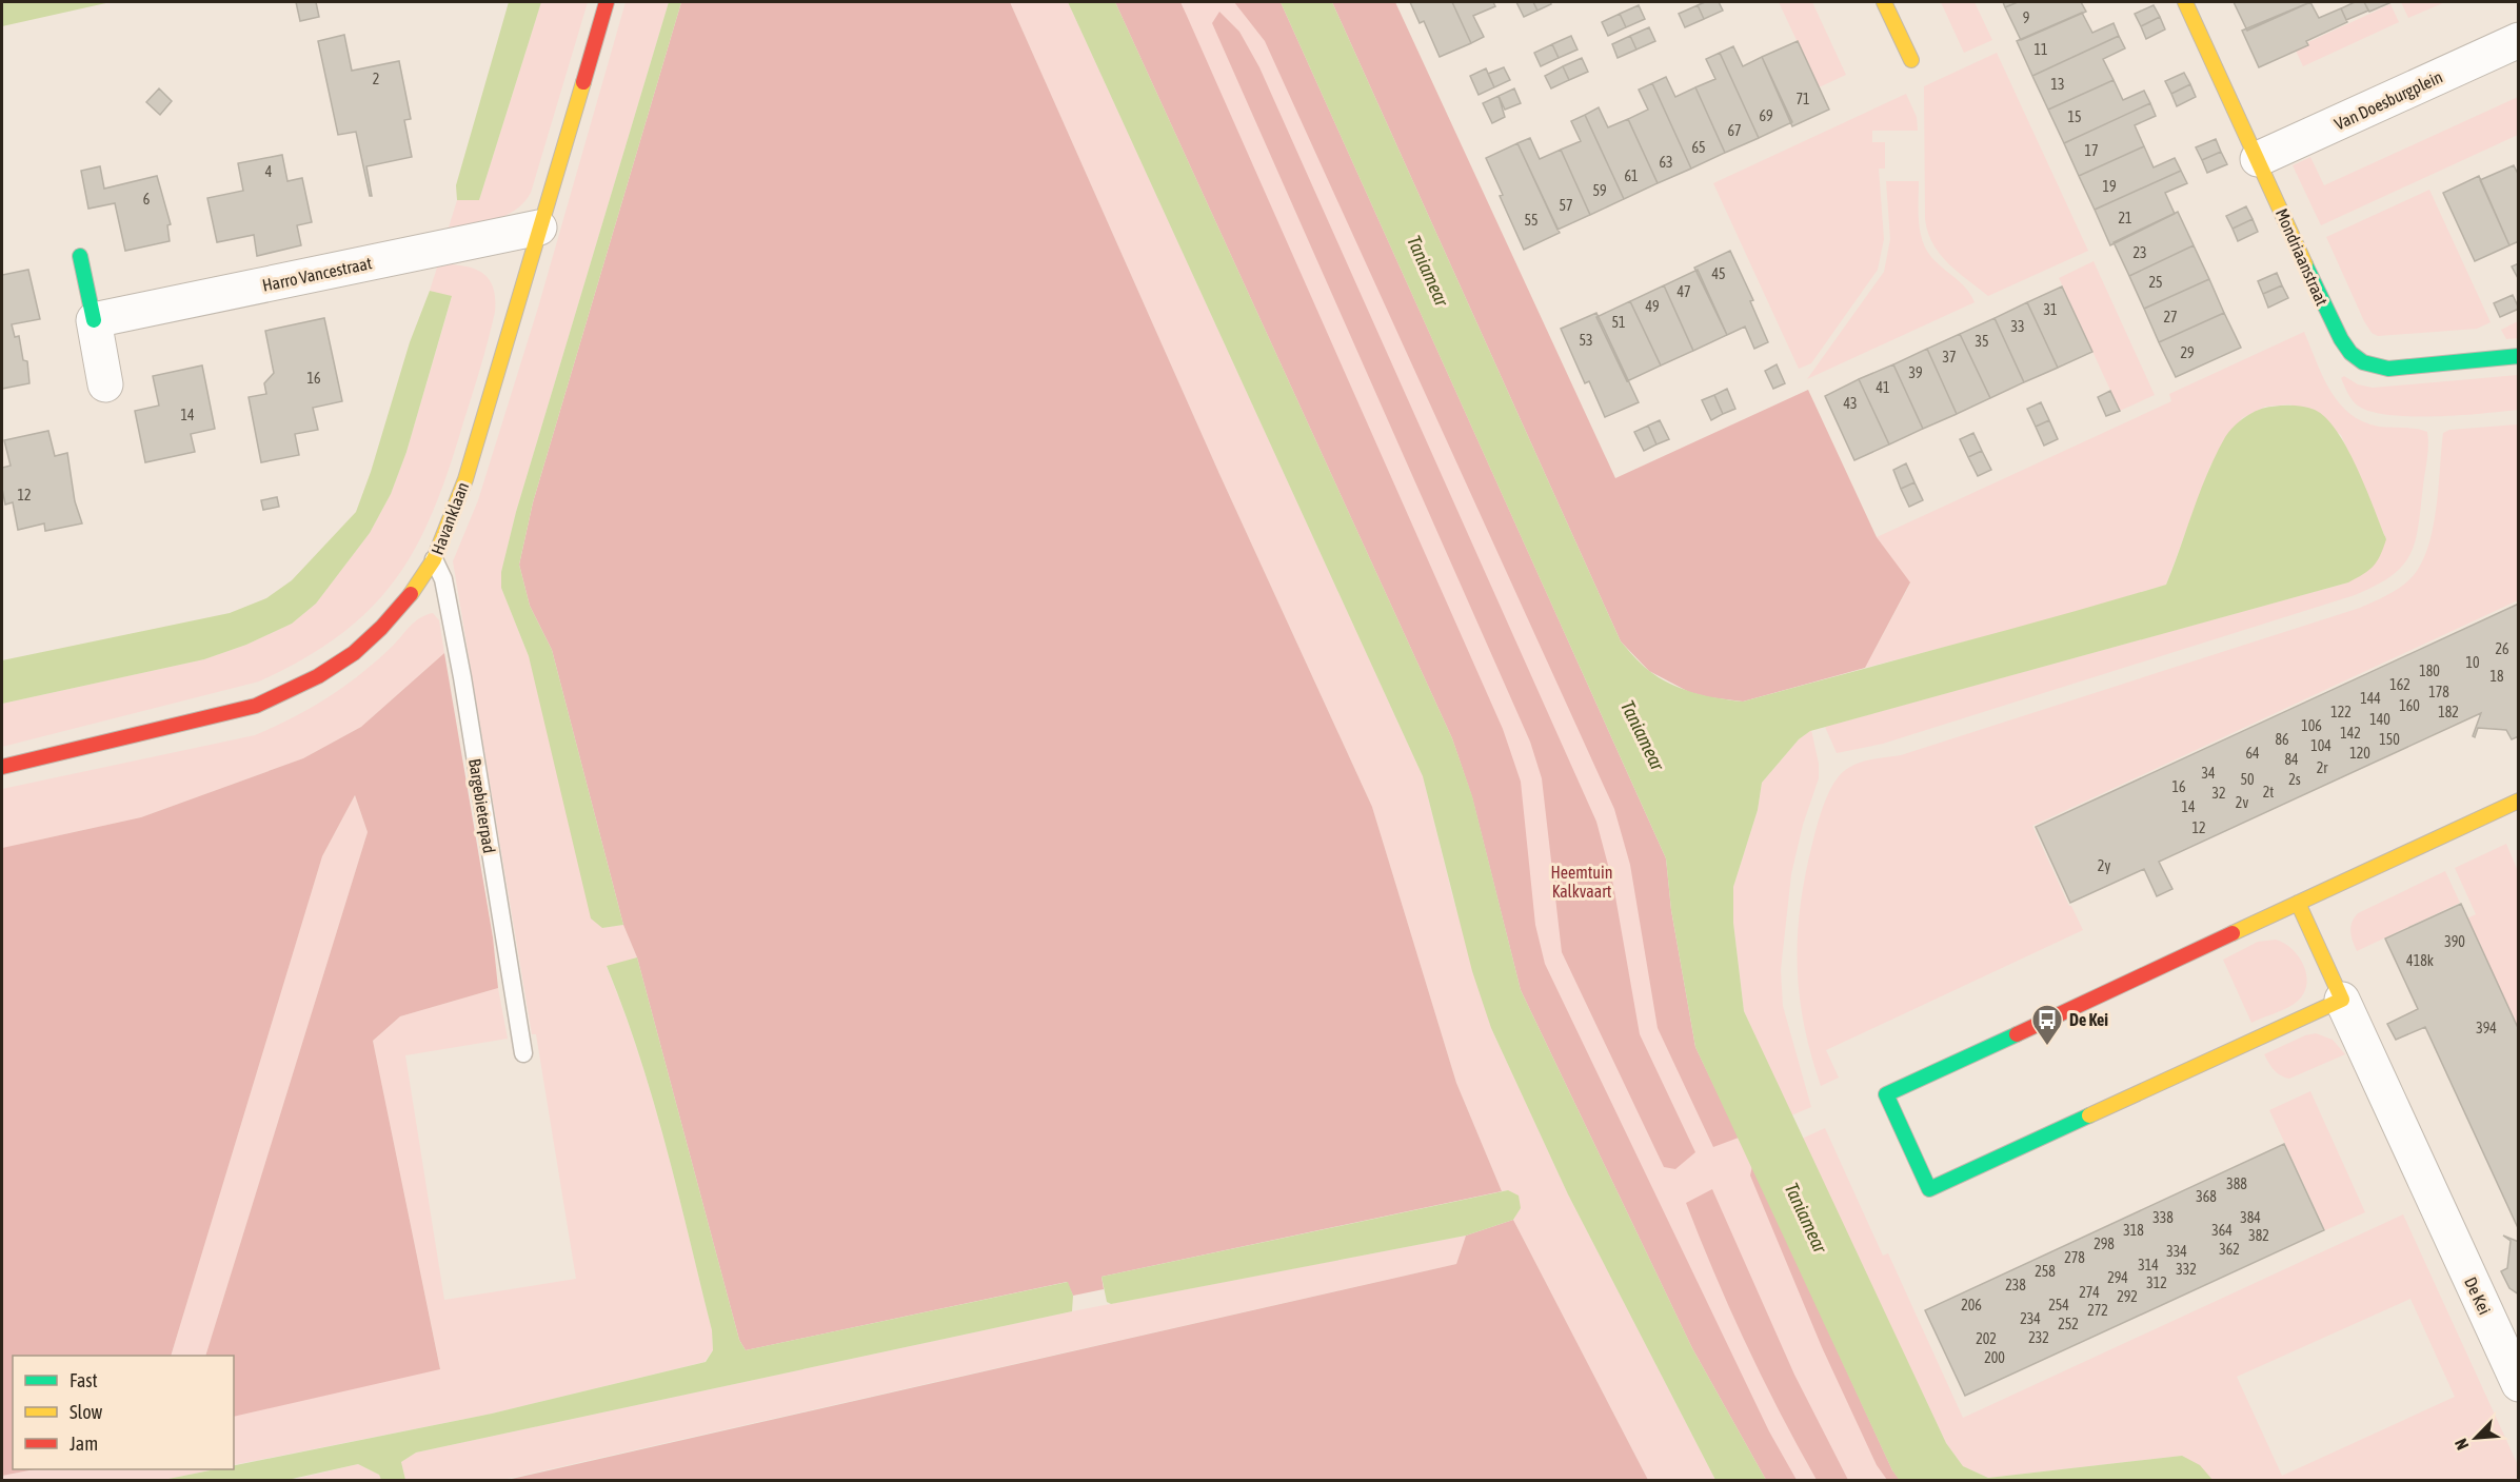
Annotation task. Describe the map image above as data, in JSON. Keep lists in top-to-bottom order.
{
  "streets": {
    "street": [
      "Van Doesburgplein",
      "Mondriaanstraat",
      "Harro Vancestraat",
      "Havanklaan",
      "De Kei"
    ],
    "lane": ["Bargebieterpad"]
  },
  "crossings": [
    ["Van Doesburgplein", "Mondriaanstraat"],
    ["Harro Vancestraat", "Havanklaan"],
    ["Havanklaan", "Bargebieterpad"]
  ],
  "water": ["Taniamear"],
  "parks": ["Heemtuin Kalkvaart"],
  "places": {
    "bus stop": ["De Kei"]
  },
  "house_numbers": [
    "9",
    "11",
    "2",
    "13",
    "71",
    "69",
    "15",
    "67",
    "65",
    "17",
    "63",
    "4",
    "61",
    "19",
    "59",
    "6",
    "57",
    "21",
    "55",
    "23",
    "45",
    "25",
    "47",
    "49",
    "31",
    "27",
    "51",
    "33",
    "53",
    "35",
    "29",
    "37",
    "39",
    "16",
    "41",
    "43",
    "14",
    "12",
    "26",
    "10",
    "180",
    "18",
    "162",
    "178",
    "144",
    "160",
    "122",
    "182",
    "140",
    "106",
    "142",
    "86",
    "150",
    "104",
    "64",
    "120",
    "84",
    "2r",
    "34",
    "50",
    "2s",
    "16",
    "2t",
    "32",
    "2v",
    "14",
    "12",
    "2y",
    "390",
    "418k",
    "394",
    "388",
    "368",
    "338",
    "384",
    "318",
    "364",
    "382",
    "298",
    "362",
    "334",
    "278",
    "314",
    "332",
    "258",
    "294",
    "312",
    "238",
    "274",
    "292",
    "206",
    "254",
    "272",
    "234",
    "252",
    "232",
    "202",
    "200"
  ],
  "legend": ["Fast", "Slow", "Jam"],
  "north": "bottom left"
}
